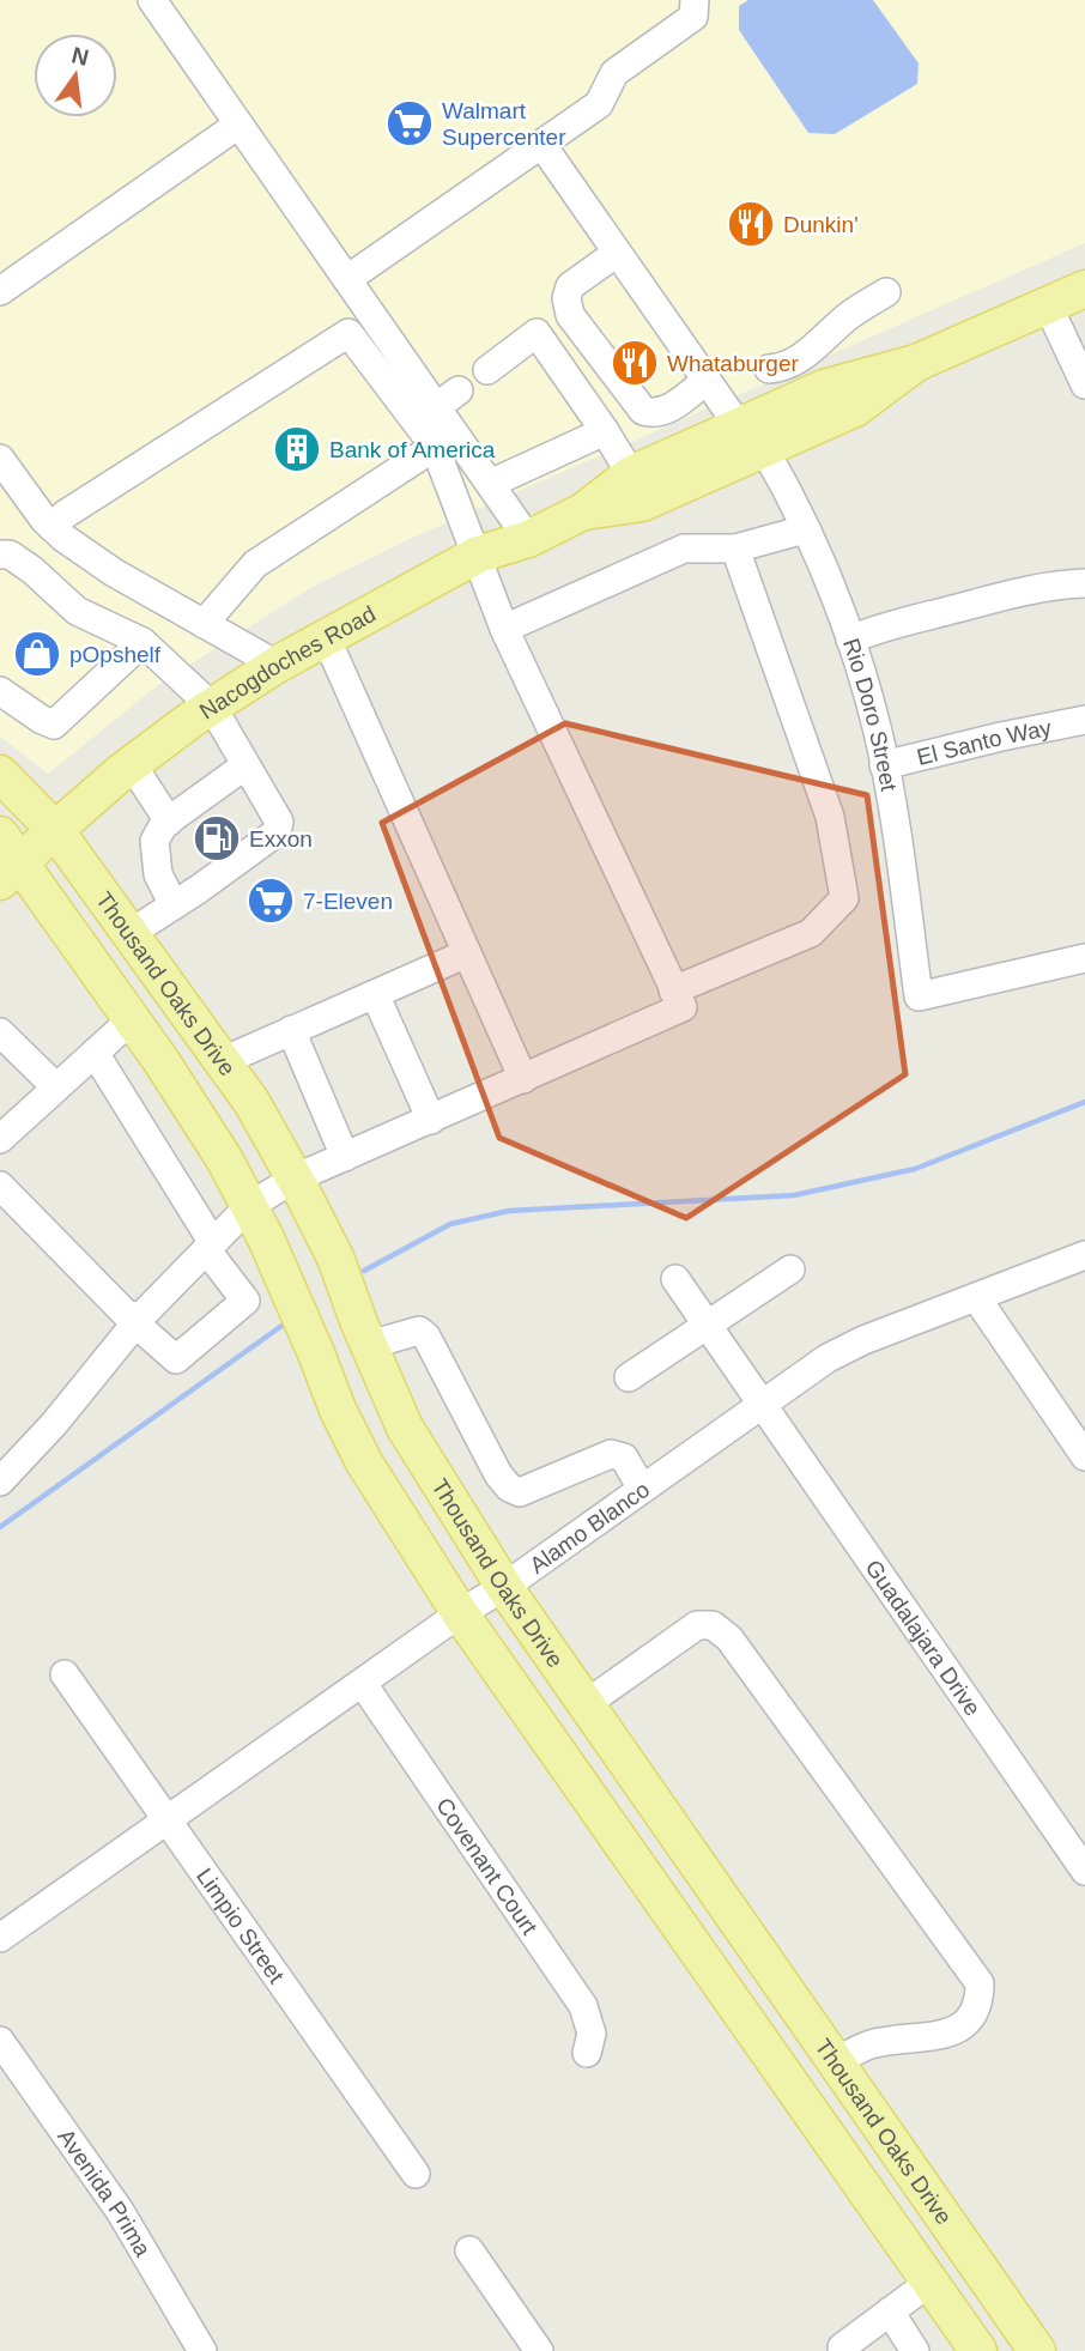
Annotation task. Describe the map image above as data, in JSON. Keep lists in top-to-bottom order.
{
  "streets": {
    "main road": ["Nacogdoches Road", "Thousand Oaks Drive"],
    "street": [
      "Rio Doro Street",
      "El Santo Way",
      "Alamo Blanco",
      "Guadalajara Drive",
      "Covenant Court",
      "Limpio Street",
      "Avenida Prima"
    ]
  },
  "crossings": [
    ["Nacogdoches Road", "Rio Doro Street"],
    ["Nacogdoches Road", "Thousand Oaks Drive"],
    ["Rio Doro Street", "El Santo Way"],
    ["Thousand Oaks Drive", "Alamo Blanco"],
    ["Alamo Blanco", "Guadalajara Drive"],
    ["Alamo Blanco", "Covenant Court"],
    ["Alamo Blanco", "Limpio Street"]
  ],
  "places": {
    "supermarket": ["Walmart Supercenter", "7-Eleven"],
    "restaurant": ["Dunkin'", "Whataburger"],
    "building": ["Bank of America"],
    "shop": ["pOpshelf"],
    "fuel station": ["Exxon"]
  },
  "north": "top"
}
